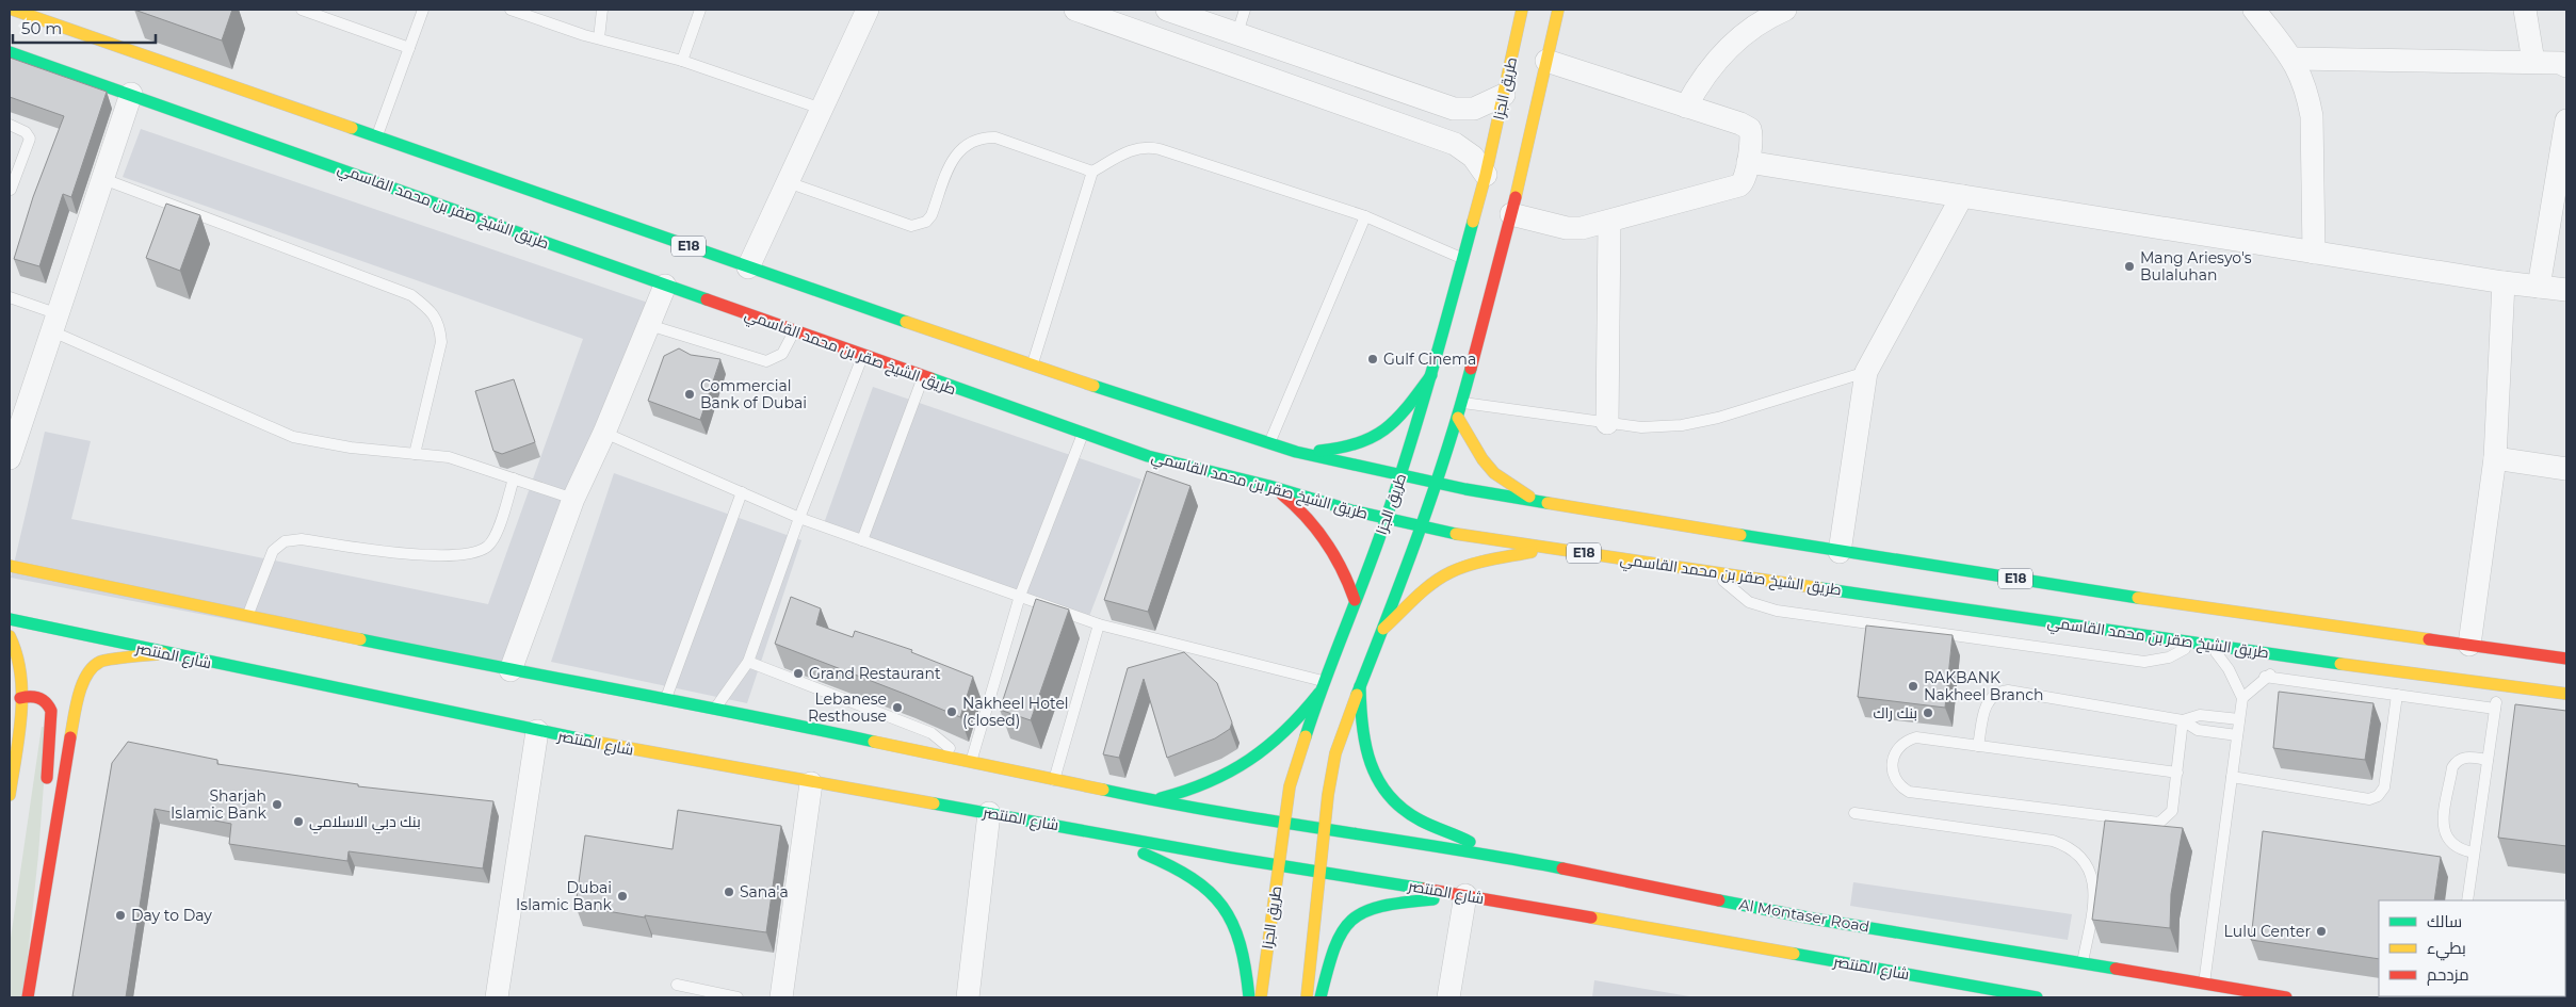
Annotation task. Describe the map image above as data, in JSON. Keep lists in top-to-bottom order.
{
  "streets": {
    "main road": [
      "طريق الجزا",
      "طريق الشيخ صقر بن محمد القاسمي",
      "E18",
      "شارع المنتصر",
      "Al Montaser Road"
    ]
  },
  "crossings": [
    ["طريق الجزا", "طريق الشيخ صقر بن محمد القاسمي"],
    ["طريق الجزا", "E18"],
    ["طريق الجزا", "شارع المنتصر"]
  ],
  "places": [
    "Mang Ariesyo's Bulaluhan",
    "Gulf Cinema",
    "Commercial Bank of Dubai",
    "Grand Restaurant",
    "RAKBANK Nakheel Branch",
    "Lebanese Resthouse",
    "Nakheel Hotel (closed)",
    "بنك راك",
    "Sharjah Islamic Bank",
    "بنك دبي الاسلامي",
    "Sana'a",
    "Dubai Islamic Bank",
    "Day to Day",
    "Lulu Center"
  ],
  "legend": ["سالك", "بطيء", "مزدحم"],
  "scale_bar": "50 m"
}
